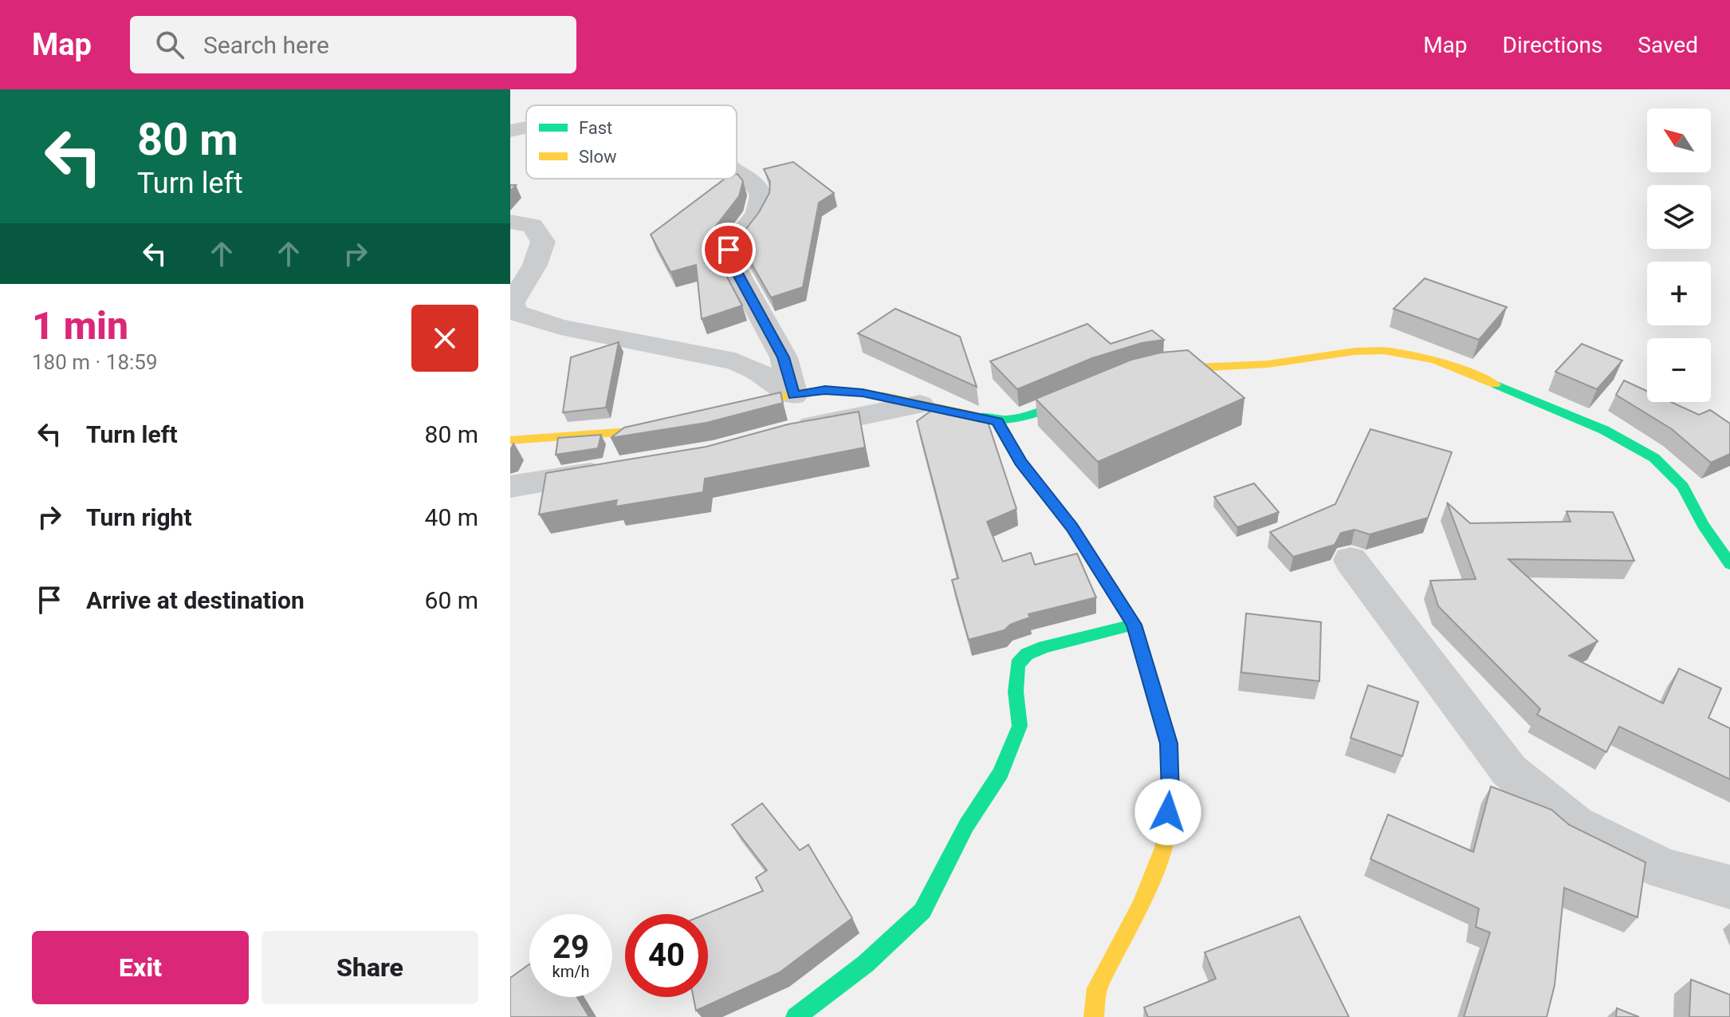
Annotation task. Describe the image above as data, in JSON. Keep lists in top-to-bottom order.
{
  "legend": ["Fast", "Slow"],
  "north": "top left",
  "page": {
    "header": "Map",
    "search": "Search here",
    "nav": ["Map", "Directions", "Saved"],
    "turn": ["80 m", "Turn left"],
    "map_buttons": ["+", "−"],
    "heading": ["1 min", "180 m · 18:59"],
    "list": [
      {
        "name": "Turn left",
        "value": "80 m"
      },
      {
        "name": "Turn right",
        "value": "40 m"
      },
      {
        "name": "Arrive at destination",
        "value": "60 m"
      }
    ],
    "speed": "29 km/h",
    "limit": "40",
    "buttons": ["Exit", "Share"]
  }
}
